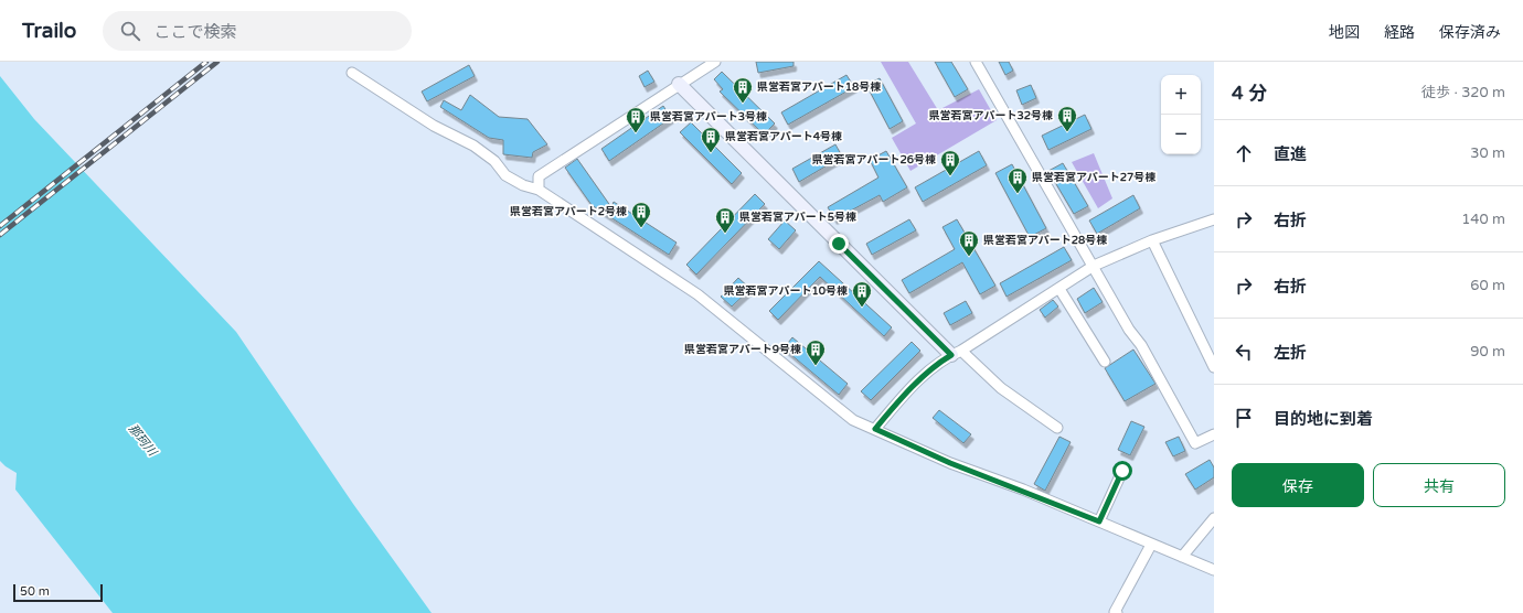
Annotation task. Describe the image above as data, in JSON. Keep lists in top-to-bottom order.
{
  "water": ["那珂川"],
  "places": {
    "building": [
      "県営若宮アパート18号棟",
      "県営若宮アパート32号棟",
      "県営若宮アパート3号棟",
      "県営若宮アパート4号棟",
      "県営若宮アパート26号棟",
      "県営若宮アパート27号棟",
      "県営若宮アパート2号棟",
      "県営若宮アパート5号棟",
      "県営若宮アパート28号棟",
      "県営若宮アパート10号棟",
      "県営若宮アパート9号棟"
    ]
  },
  "scale_bar": "50 m",
  "page": {
    "header": "Trailo",
    "search": "ここで検索",
    "nav": ["地図", "経路", "保存済み"],
    "heading": ["4 分", "徒歩 · 320 m"],
    "map_buttons": ["+", "−"],
    "list": [
      ["直進", "30 m"],
      ["右折", "140 m"],
      ["右折", "60 m"],
      ["左折", "90 m"],
      "目的地に到着"
    ],
    "buttons": ["保存", "共有"],
    "scale": "50 m"
  }
}
